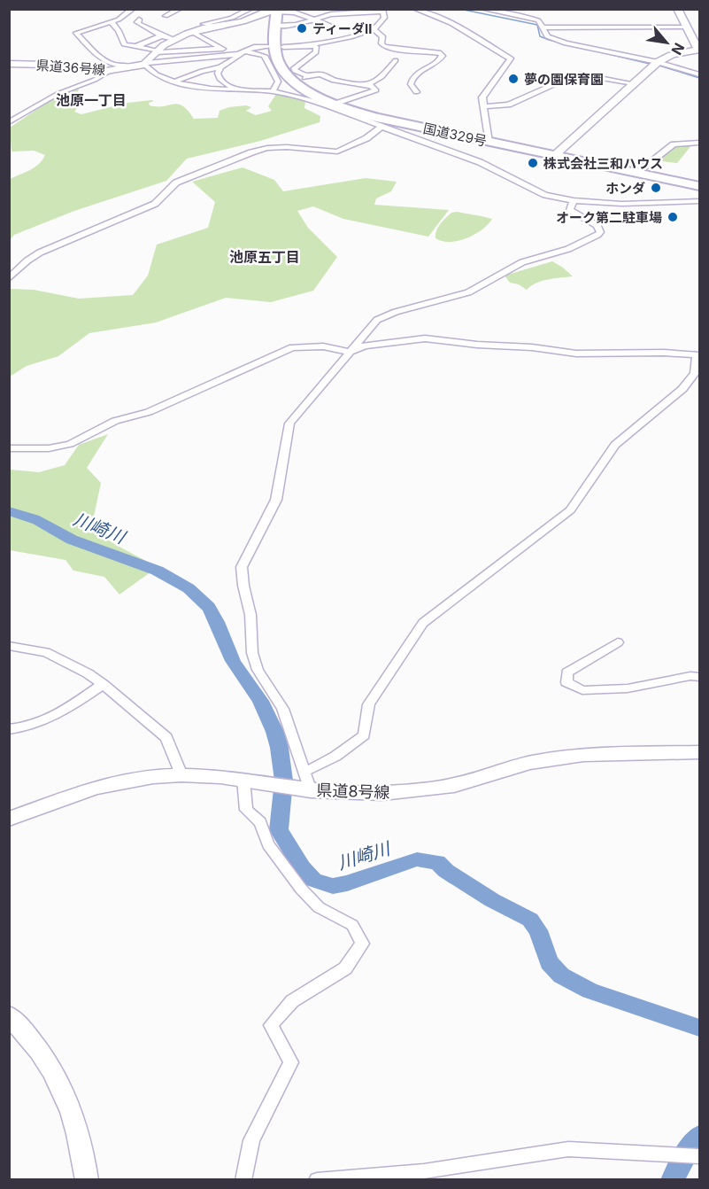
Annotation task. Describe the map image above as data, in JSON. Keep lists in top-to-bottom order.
{
  "streets": {
    "highway": ["国道329号"],
    "main road": ["県道36号線", "県道8号線"]
  },
  "districts": ["池原一丁目", "池原五丁目"],
  "water": ["川崎川"],
  "places": [
    "ティーダⅡ",
    "夢の園保育園",
    "株式会社三和ハウス",
    "ホンダ",
    "オーク第二駐車場"
  ],
  "north": "bottom right"
}
